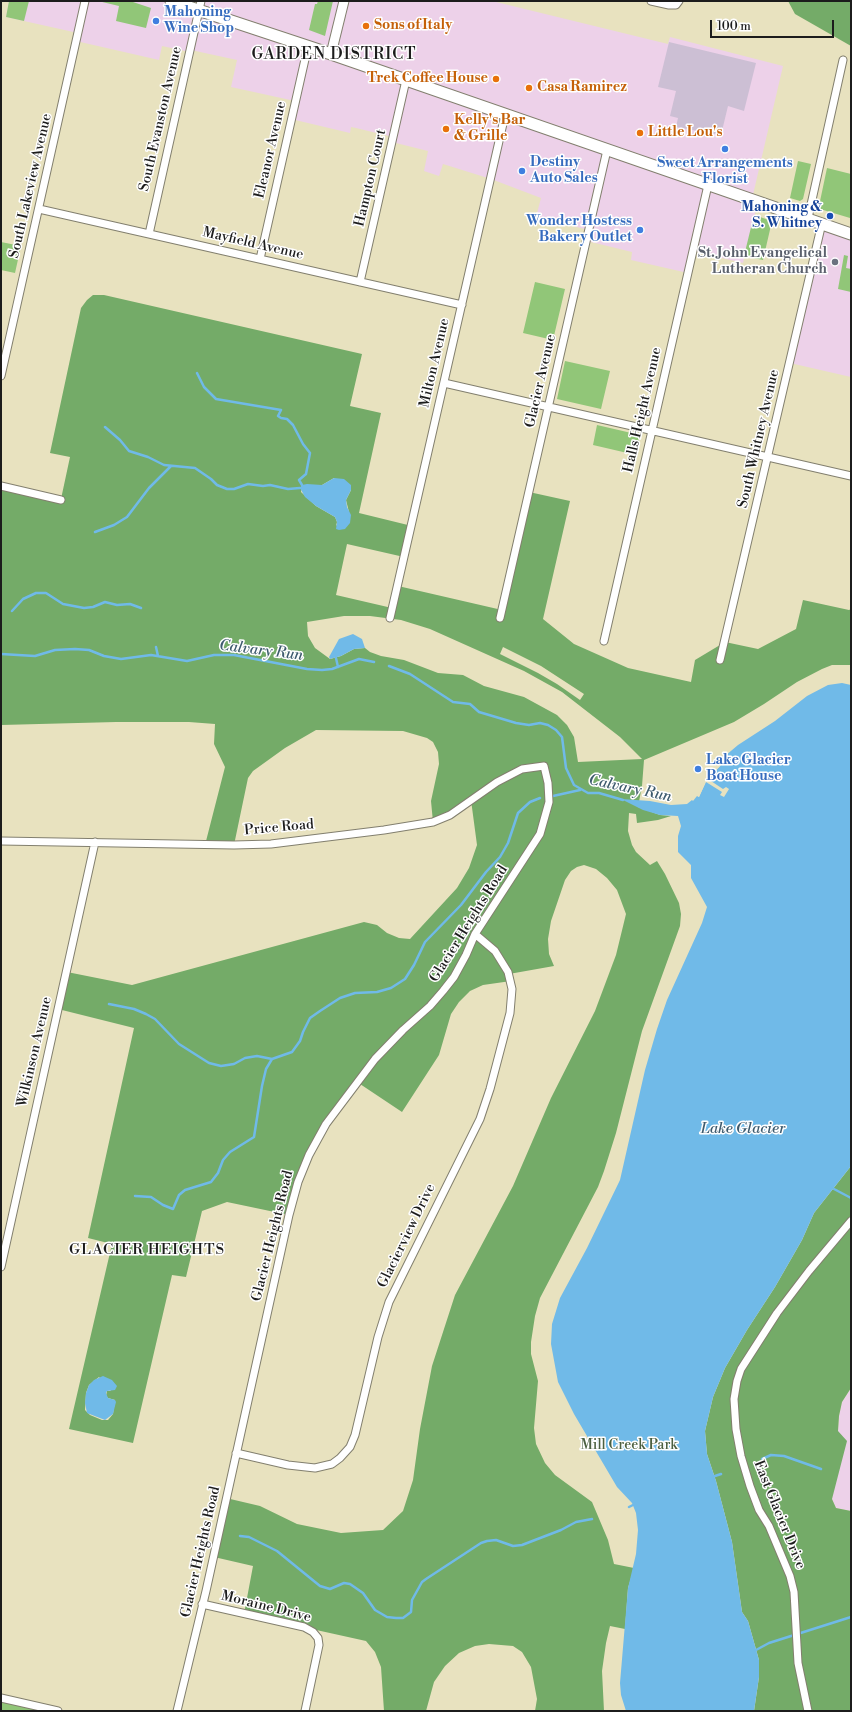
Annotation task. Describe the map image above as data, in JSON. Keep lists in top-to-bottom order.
{
  "streets": {
    "street": [
      "South Evanston Avenue",
      "Eleanor Avenue",
      "Hampton Court",
      "South Lakeview Avenue",
      "Mayfield Avenue",
      "Milton Avenue",
      "Glacier Avenue",
      "Halls Height Avenue",
      "South Whitney Avenue",
      "Price Road",
      "Glacier Heights Road",
      "Wilkinson Avenue",
      "Glacierview Drive",
      "East Glacier Drive",
      "Moraine Drive"
    ]
  },
  "crossings": [
    ["South Evanston Avenue", "Mayfield Avenue"],
    ["Eleanor Avenue", "Mayfield Avenue"],
    ["Hampton Court", "Mayfield Avenue"],
    ["South Lakeview Avenue", "Mayfield Avenue"],
    ["Mayfield Avenue", "Milton Avenue"],
    ["Price Road", "Glacier Heights Road"],
    ["Price Road", "Wilkinson Avenue"],
    ["Glacier Heights Road", "Glacierview Drive"],
    ["Glacier Heights Road", "Moraine Drive"]
  ],
  "districts": ["GARDEN DISTRICT", "GLACIER HEIGHTS"],
  "water": ["Calvary Run", "Lake Glacier"],
  "parks": ["Mill Creek Park"],
  "places": [
    "Mahoning Wine Shop",
    "Sons of Italy",
    "Trek Coffee House",
    "Casa Ramirez",
    "Kelly's Bar & Grille",
    "Little Lou's",
    "Sweet Arrangements Florist",
    "Destiny Auto Sales",
    "Mahoning & S. Whitney",
    "Wonder Hostess Bakery Outlet",
    "St. John Evangelical Lutheran Church",
    "Lake Glacier Boat House"
  ],
  "scale_bar": "100 m"
}
